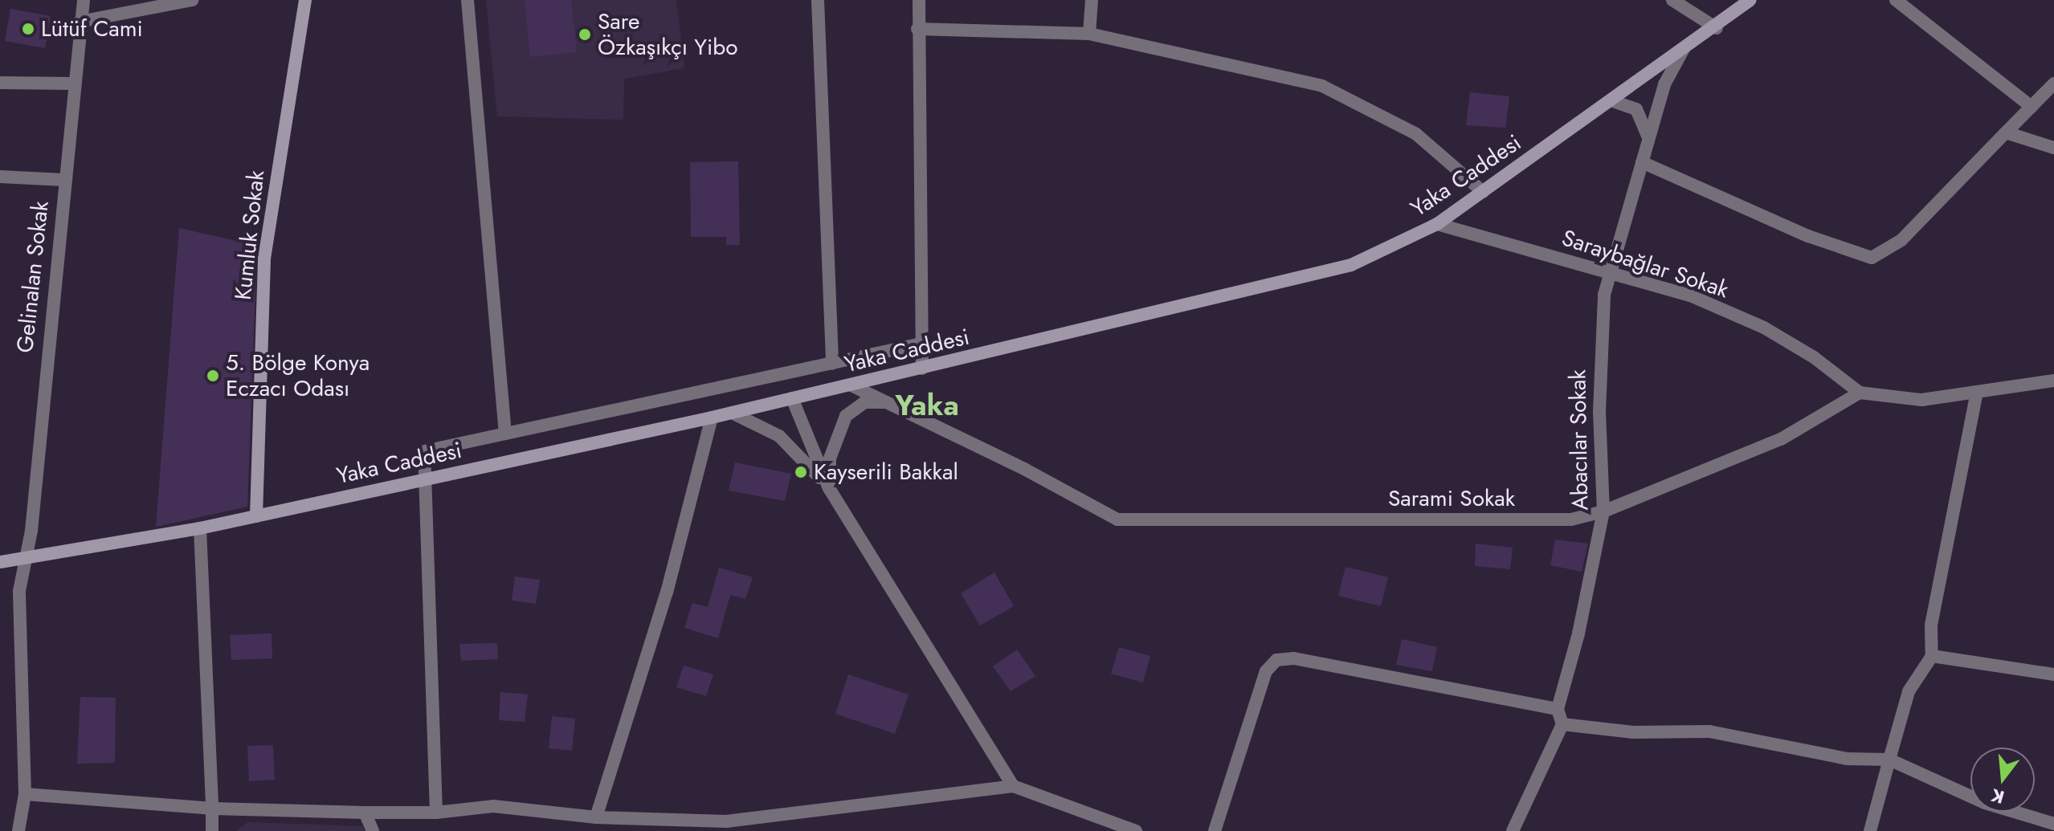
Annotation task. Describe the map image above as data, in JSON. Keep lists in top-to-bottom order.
{
  "streets": {
    "street": [
      "Yaka Caddesi",
      "Kumluk Sokak",
      "Saraybağlar Sokak",
      "Gelinalan Sokak",
      "Abacılar Sokak",
      "Sarami Sokak"
    ]
  },
  "crossings": [
    ["Yaka Caddesi", "Kumluk Sokak"],
    ["Yaka Caddesi", "Saraybağlar Sokak"],
    ["Yaka Caddesi", "Gelinalan Sokak"],
    ["Yaka Caddesi", "Abacılar Sokak"],
    ["Yaka Caddesi", "Sarami Sokak"],
    ["Saraybağlar Sokak", "Abacılar Sokak"],
    ["Saraybağlar Sokak", "Sarami Sokak"],
    ["Abacılar Sokak", "Sarami Sokak"]
  ],
  "districts": ["Yaka"],
  "places": [
    "Lütüf Cami",
    "Sare Özkaşıkçı Yibo",
    "5. Bölge Konya Eczacı Odası",
    "Kayserili Bakkal"
  ],
  "north": "bottom"
}
